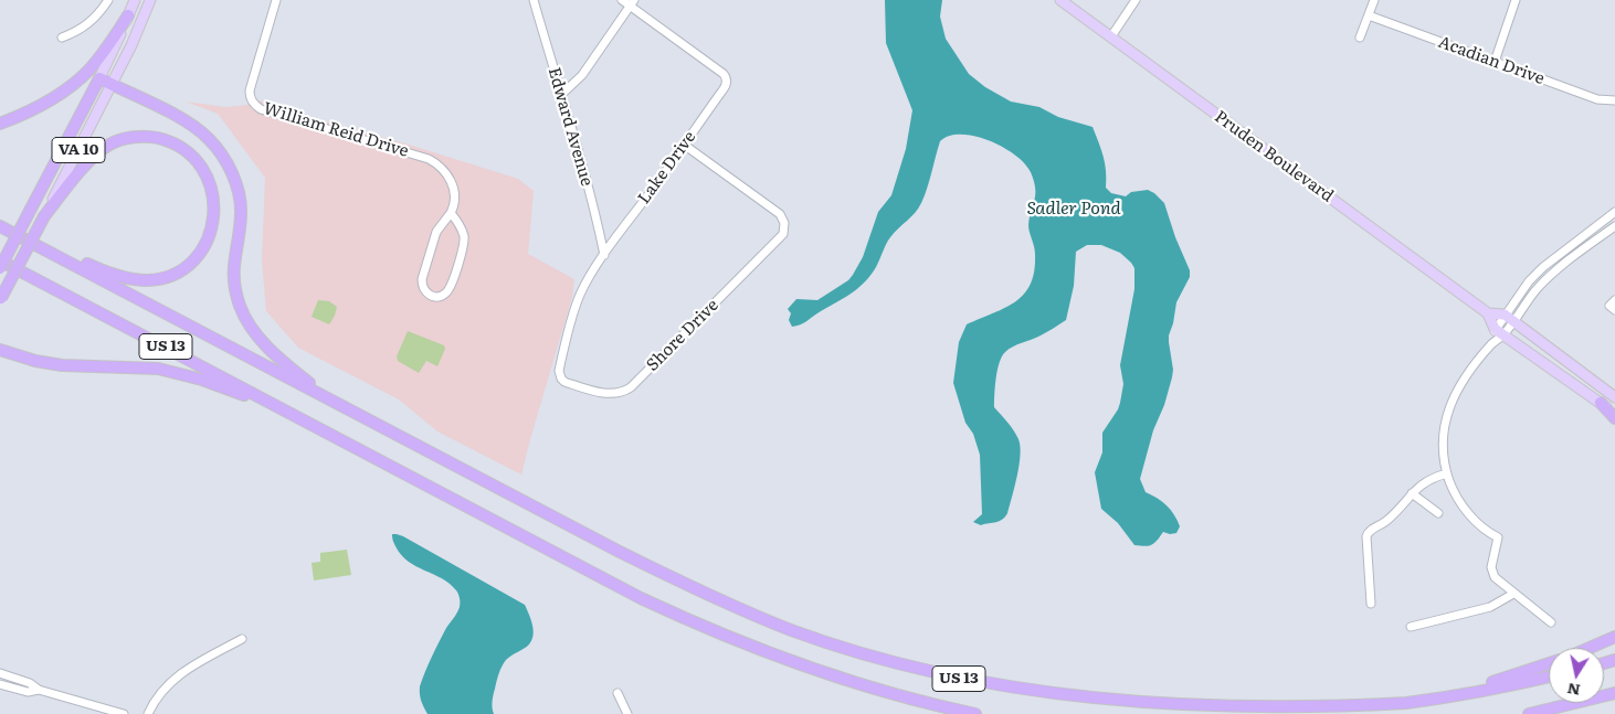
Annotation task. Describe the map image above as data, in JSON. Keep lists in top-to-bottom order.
{
  "streets": {
    "highway": ["VA 10", "US 13"],
    "main road": ["Pruden Boulevard"],
    "street": [
      "Acadian Drive",
      "Edward Avenue",
      "William Reid Drive",
      "Lake Drive",
      "Shore Drive"
    ]
  },
  "crossings": [
    ["Edward Avenue", "Lake Drive"],
    ["Edward Avenue", "Shore Drive"],
    ["Lake Drive", "Shore Drive"]
  ],
  "water": ["Sadler Pond"],
  "north": "bottom"
}
